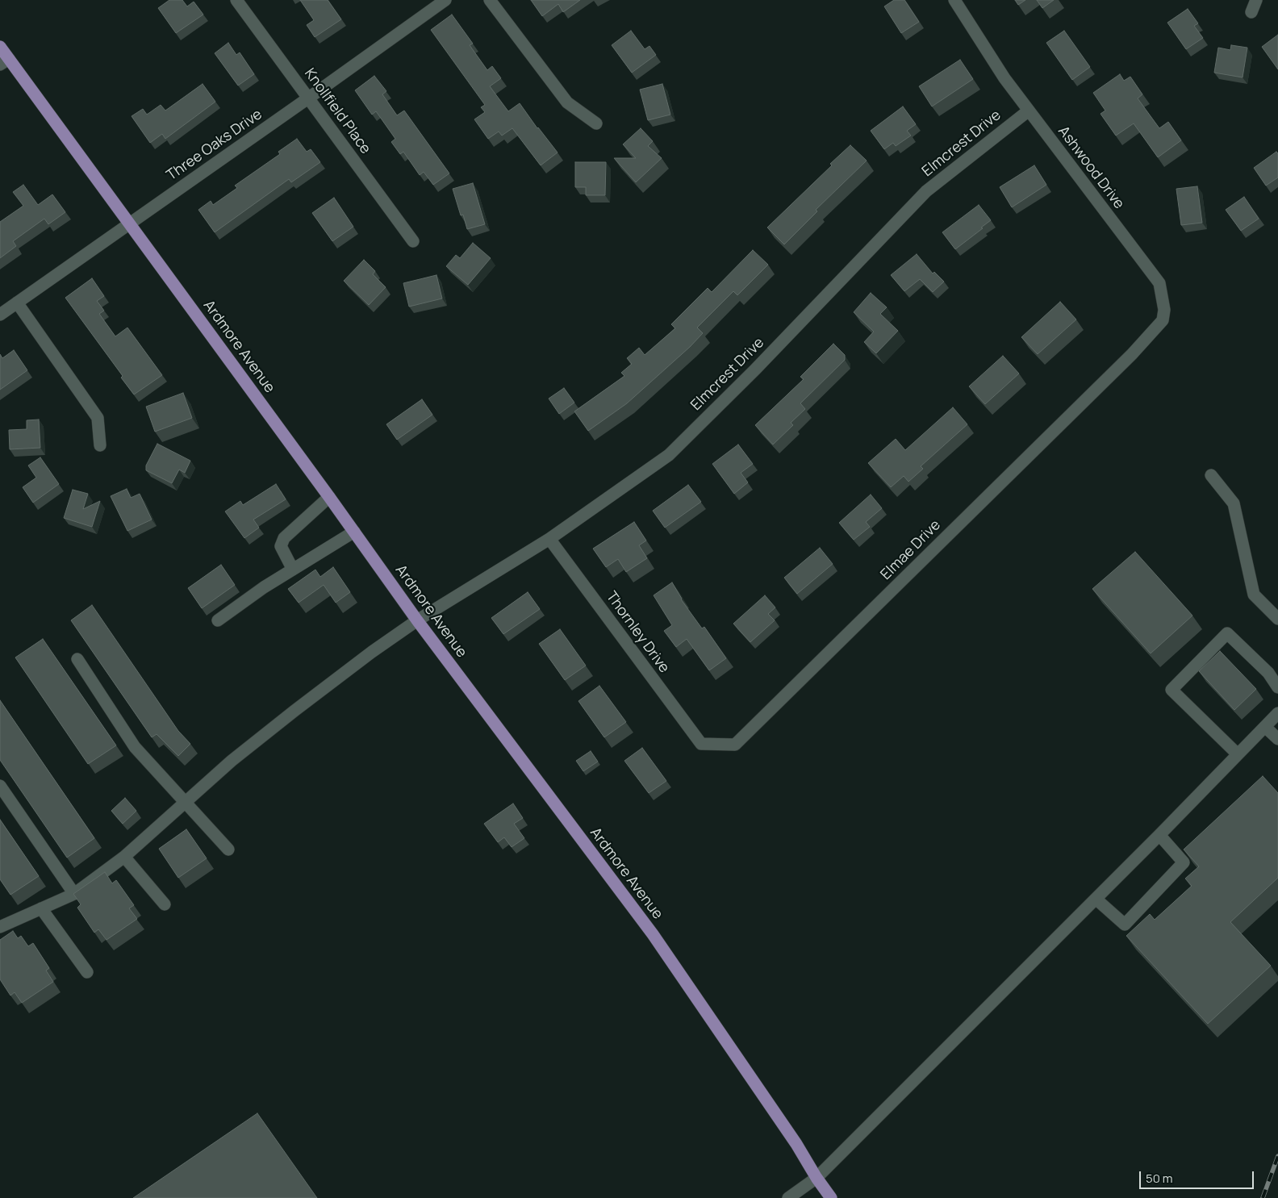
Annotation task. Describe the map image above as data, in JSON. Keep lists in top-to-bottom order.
{
  "streets": {
    "main road": ["Ardmore Avenue"],
    "street": [
      "Knollfield Place",
      "Elmcrest Drive",
      "Three Oaks Drive",
      "Ashwood Drive",
      "Elmae Drive",
      "Thornley Drive"
    ]
  },
  "crossings": [
    ["Knollfield Place", "Three Oaks Drive"],
    ["Elmcrest Drive", "Ashwood Drive"],
    ["Elmcrest Drive", "Ardmore Avenue"],
    ["Elmcrest Drive", "Thornley Drive"],
    ["Three Oaks Drive", "Ardmore Avenue"],
    ["Ashwood Drive", "Elmae Drive"],
    ["Elmae Drive", "Thornley Drive"]
  ],
  "scale_bar": "50 m"
}
